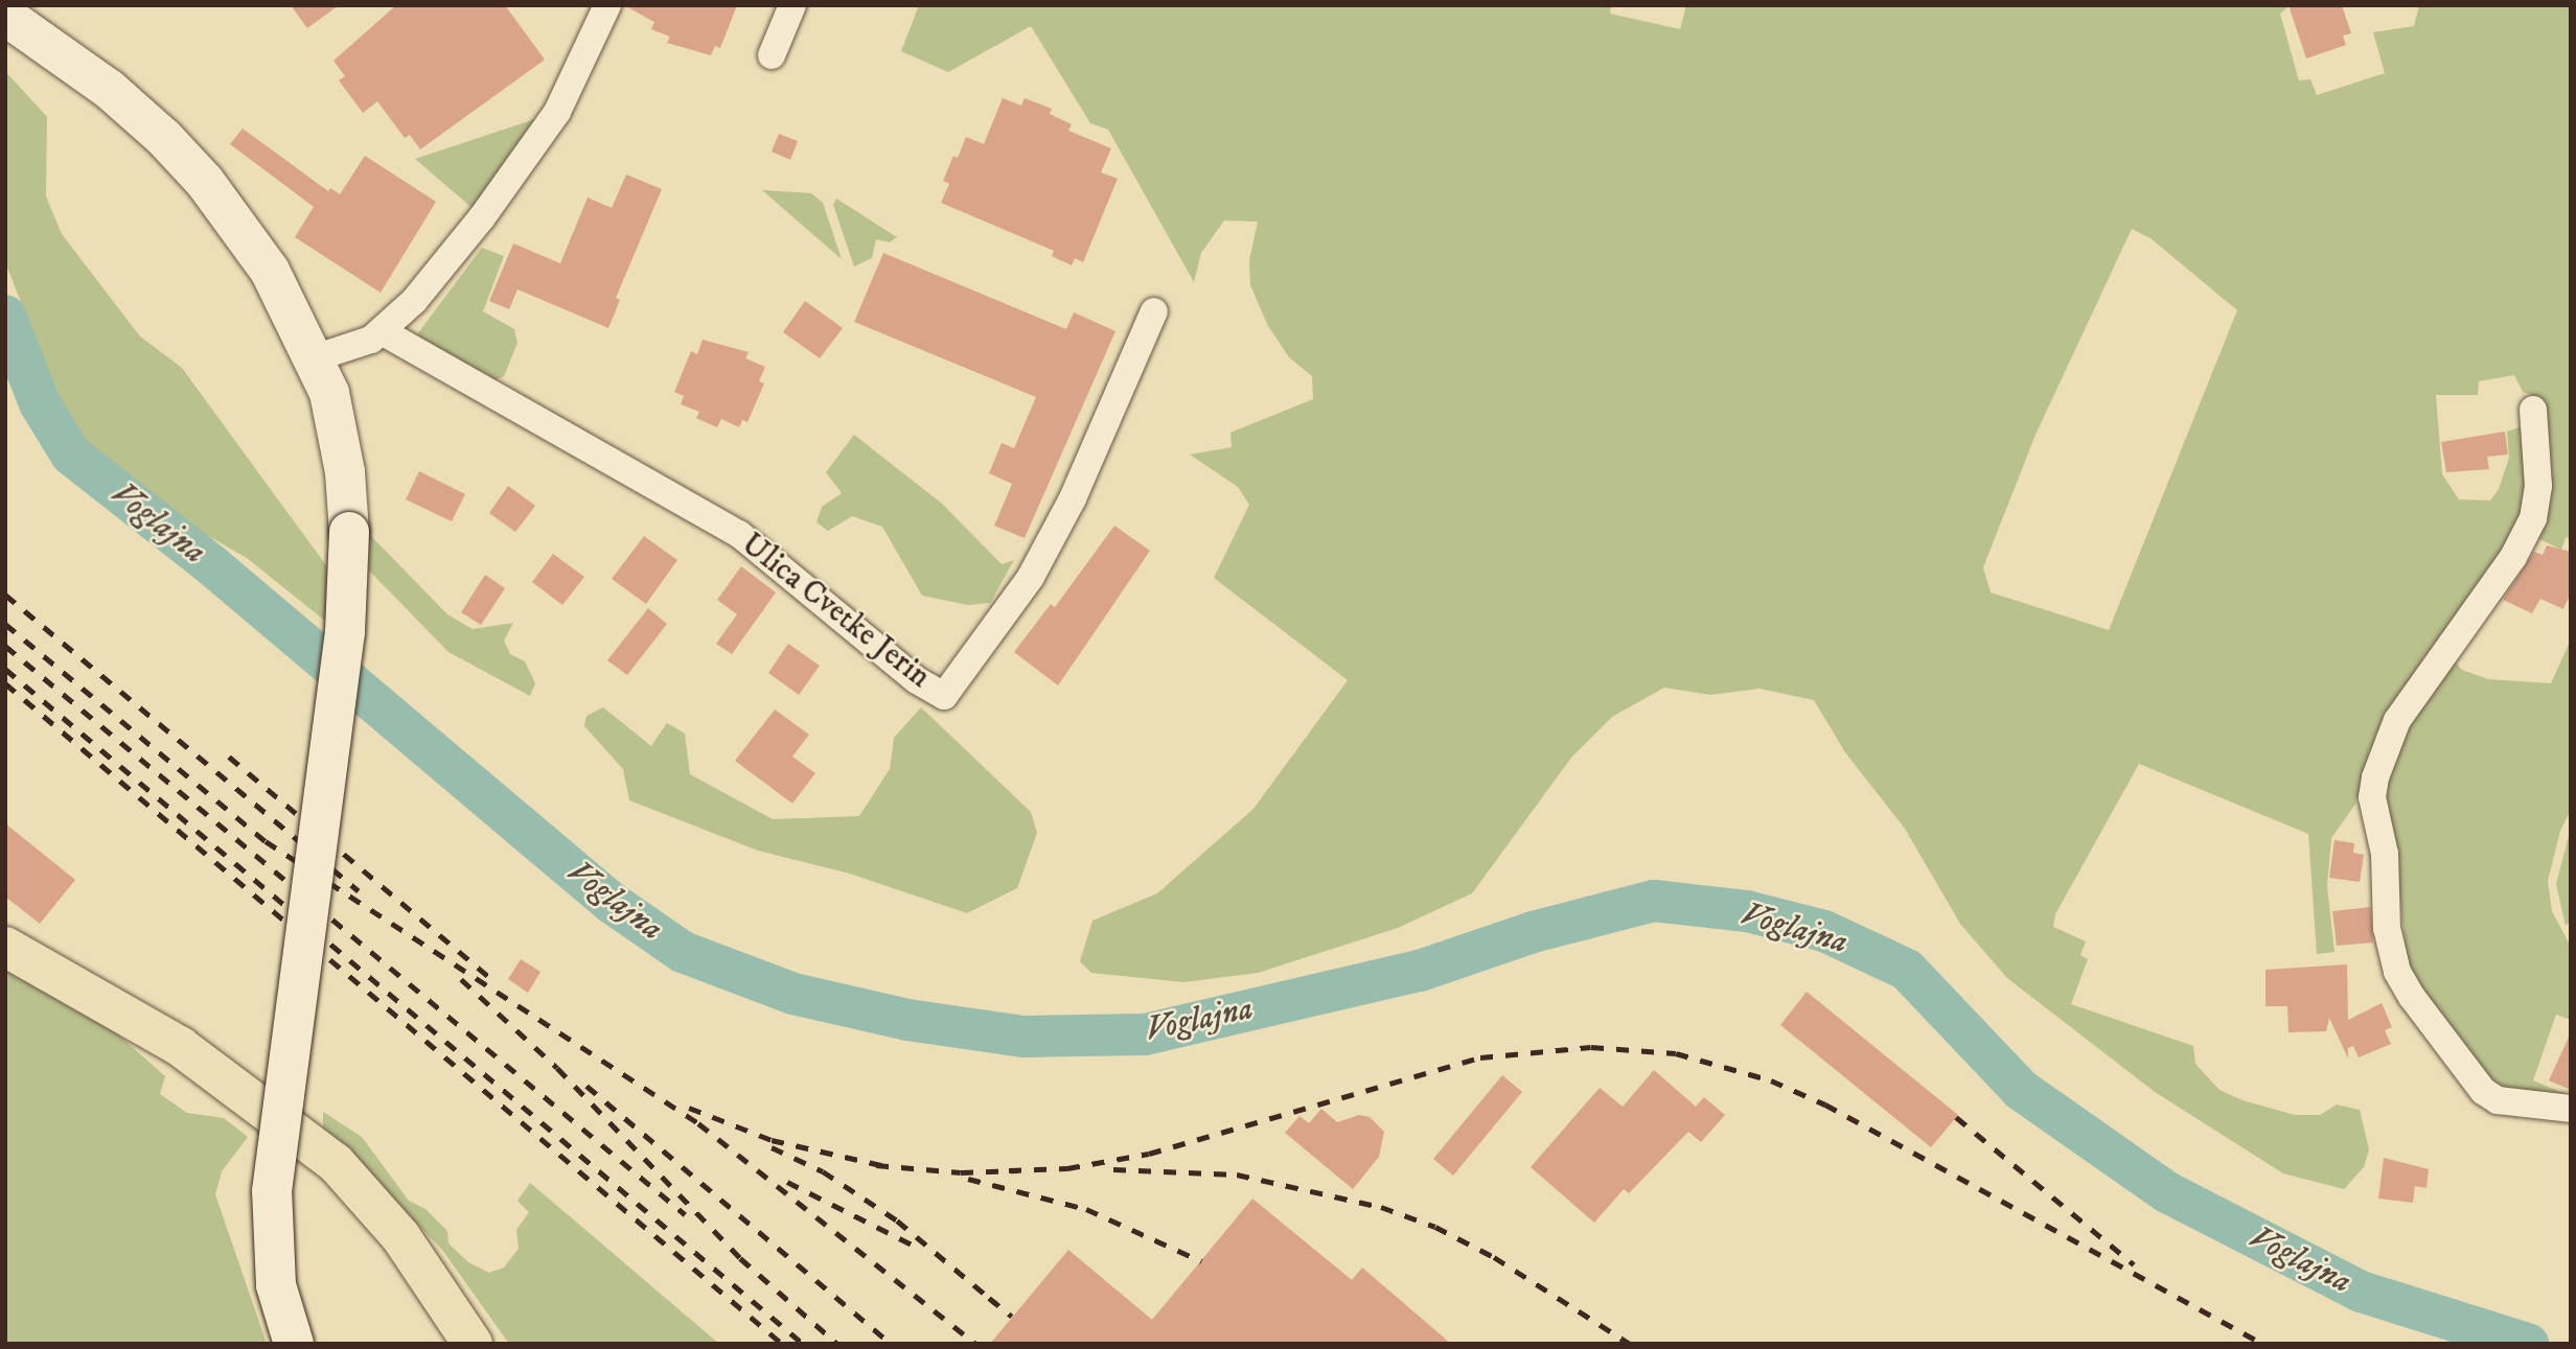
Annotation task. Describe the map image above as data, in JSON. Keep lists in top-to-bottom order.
{
  "streets": {
    "street": ["Ulica Cvetke Jerin"]
  },
  "water": ["Voglajna"]
}
